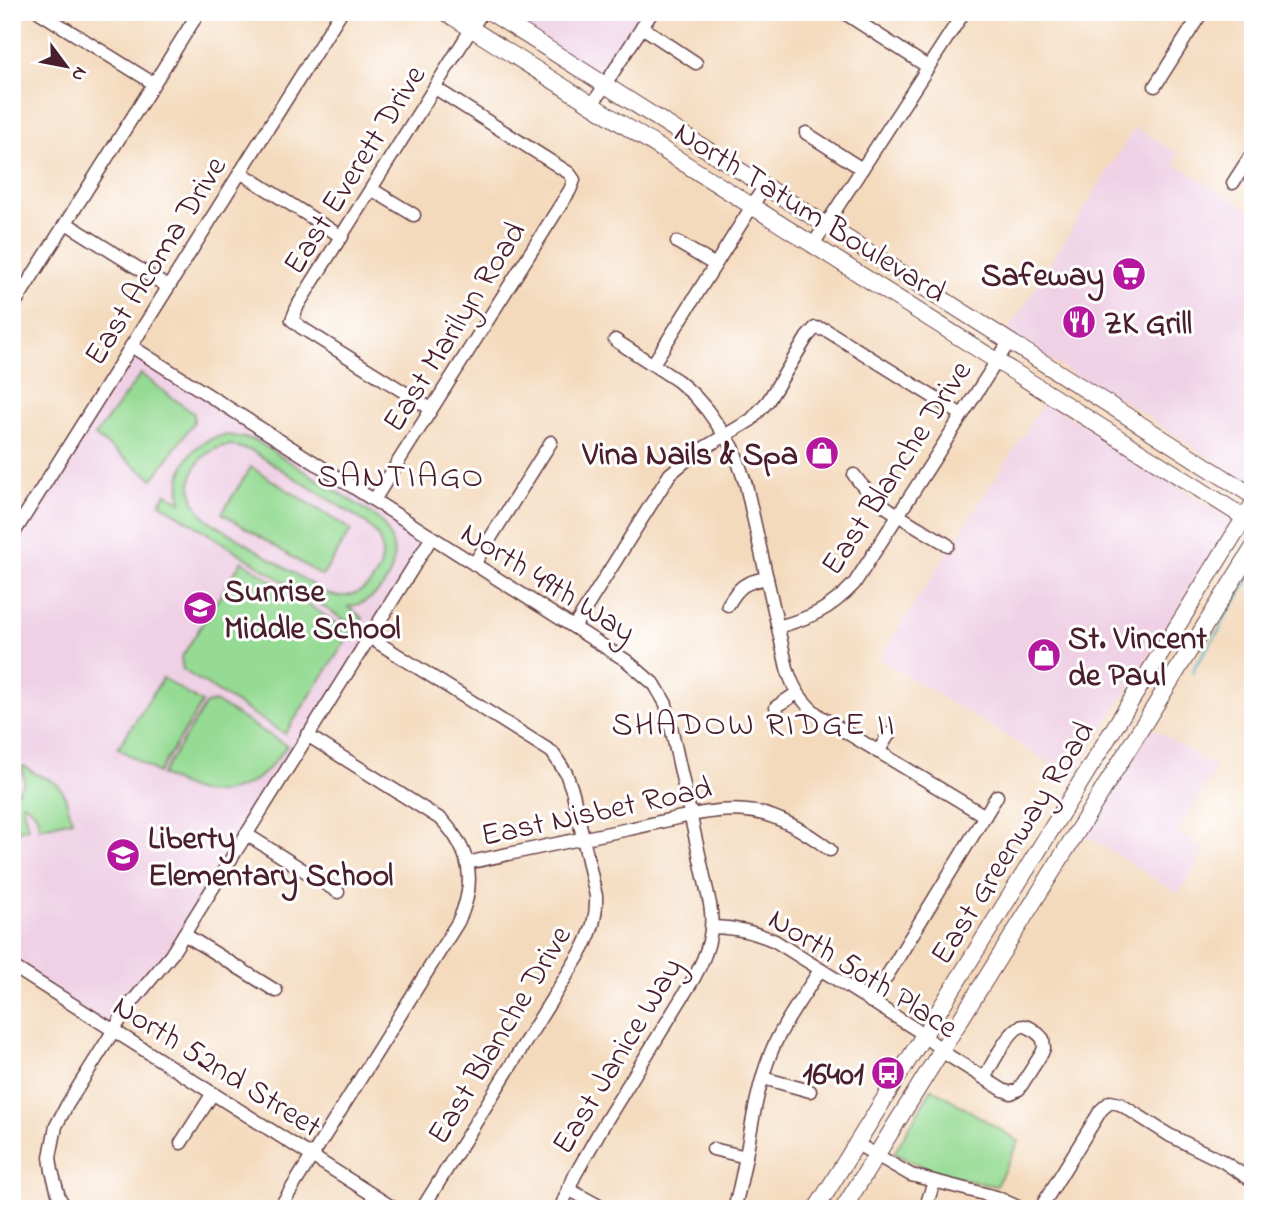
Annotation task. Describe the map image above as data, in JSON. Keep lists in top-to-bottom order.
{
  "streets": {
    "main road": ["North Tatum Boulevard", "East Greenway Road"],
    "street": [
      "East Everett Drive",
      "East Acoma Drive",
      "East Marilyn Road",
      "East Blanche Drive",
      "North 49th Way",
      "East Nisbet Road",
      "North 50th Place",
      "East Janice Way",
      "North 52nd Street"
    ]
  },
  "crossings": [
    ["East Everett Drive", "North Tatum Boulevard"],
    ["East Everett Drive", "East Marilyn Road"],
    ["North Tatum Boulevard", "East Blanche Drive"],
    ["North Tatum Boulevard", "East Greenway Road"],
    ["East Acoma Drive", "North 49th Way"],
    ["East Marilyn Road", "North 49th Way"],
    ["East Blanche Drive", "East Nisbet Road"],
    ["North 49th Way", "East Nisbet Road"],
    ["North 49th Way", "North 50th Place"],
    ["North 49th Way", "East Janice Way"],
    ["East Nisbet Road", "North 52nd Street"],
    ["East Greenway Road", "North 50th Place"],
    ["North 50th Place", "East Janice Way"]
  ],
  "districts": ["SANTIAGO", "SHADOW RIDGE II"],
  "places": {
    "supermarket": ["Safeway"],
    "restaurant": ["ZK Grill"],
    "shop": ["Vina Nails & Spa", "St. Vincent de Paul"],
    "school or university": ["Sunrise Middle School", "Liberty Elementary School"],
    "bus stop": ["16401"]
  },
  "north": "bottom right"
}
